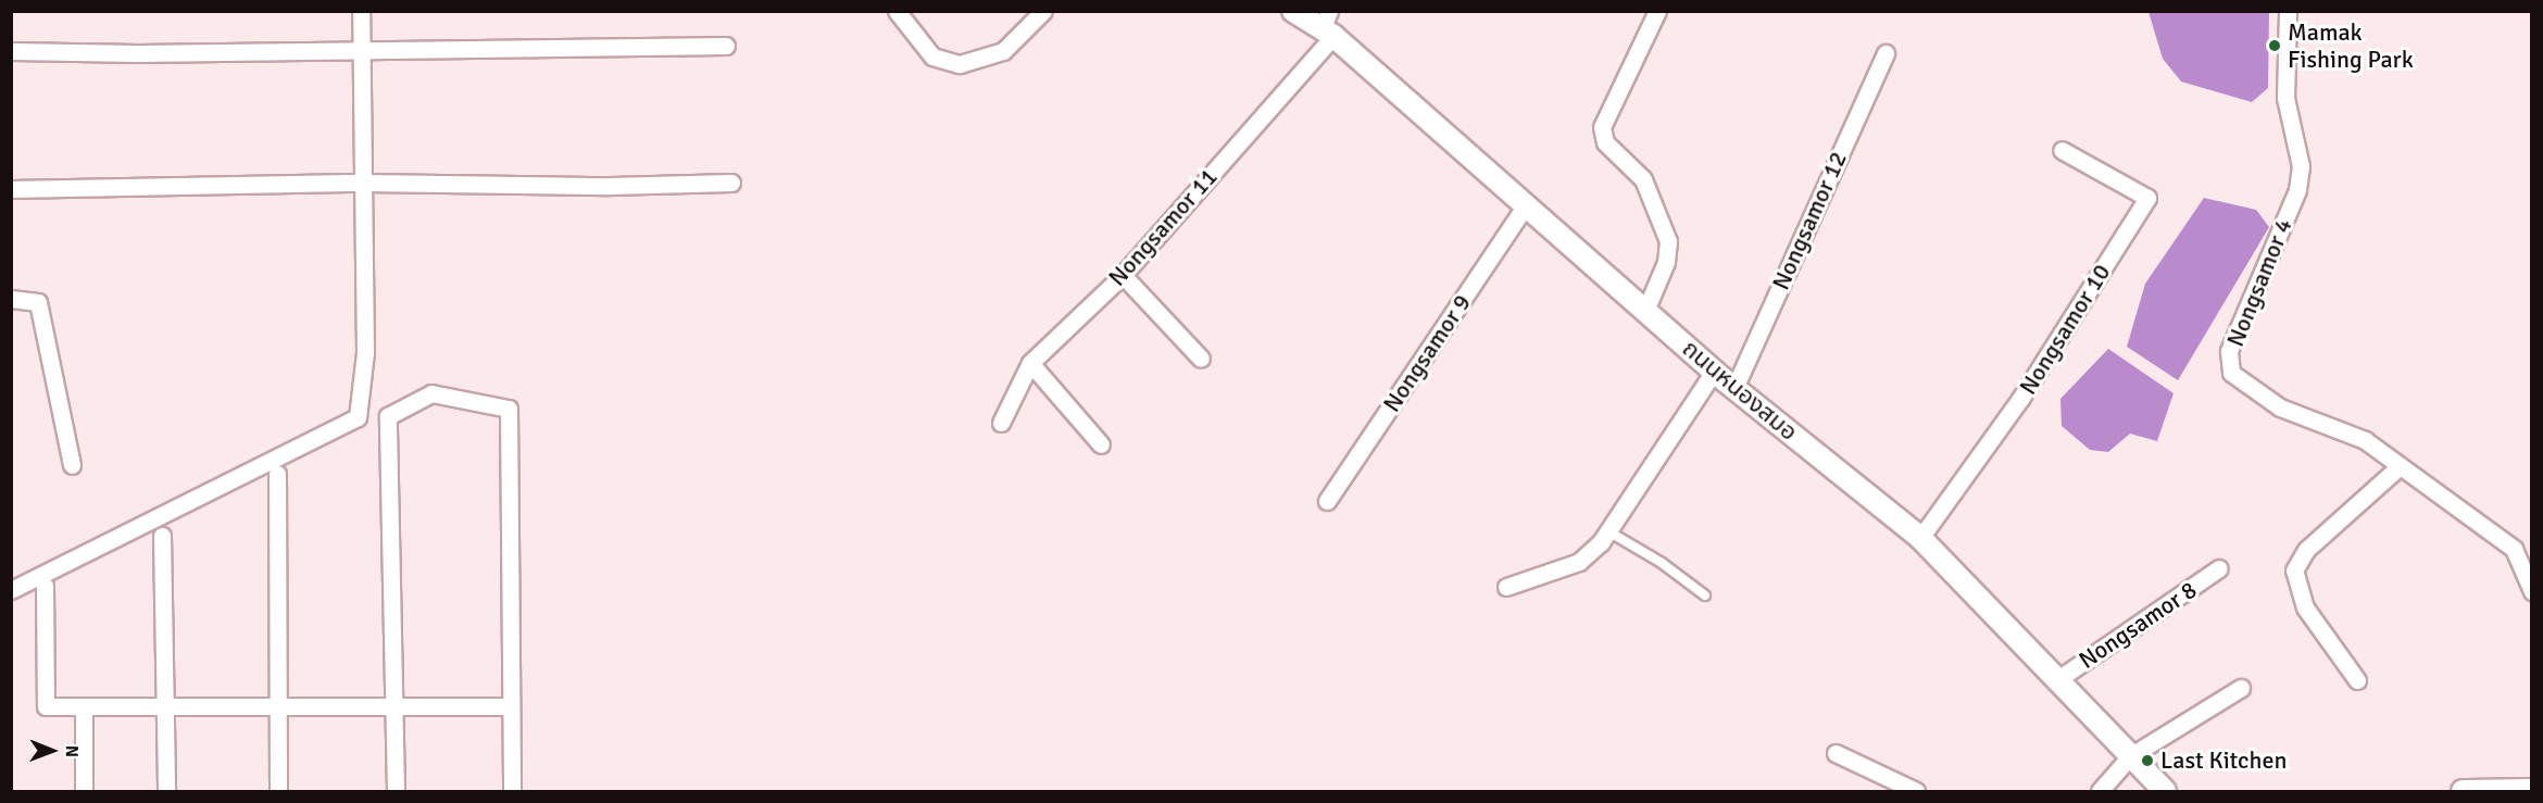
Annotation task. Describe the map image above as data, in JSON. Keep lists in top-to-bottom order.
{
  "streets": {
    "street": [
      "Nongsamor 12",
      "Nongsamor 11",
      "Nongsamor 4",
      "Nongsamor 10",
      "Nongsamor 9",
      "ถนนหนองสมอ",
      "Nongsamor 8"
    ]
  },
  "crossings": [
    ["Nongsamor 12", "ถนนหนองสมอ"],
    ["Nongsamor 11", "ถนนหนองสมอ"],
    ["Nongsamor 10", "ถนนหนองสมอ"],
    ["Nongsamor 9", "ถนนหนองสมอ"],
    ["ถนนหนองสมอ", "Nongsamor 8"]
  ],
  "places": ["Mamak Fishing Park", "Last Kitchen"],
  "north": "right"
}
